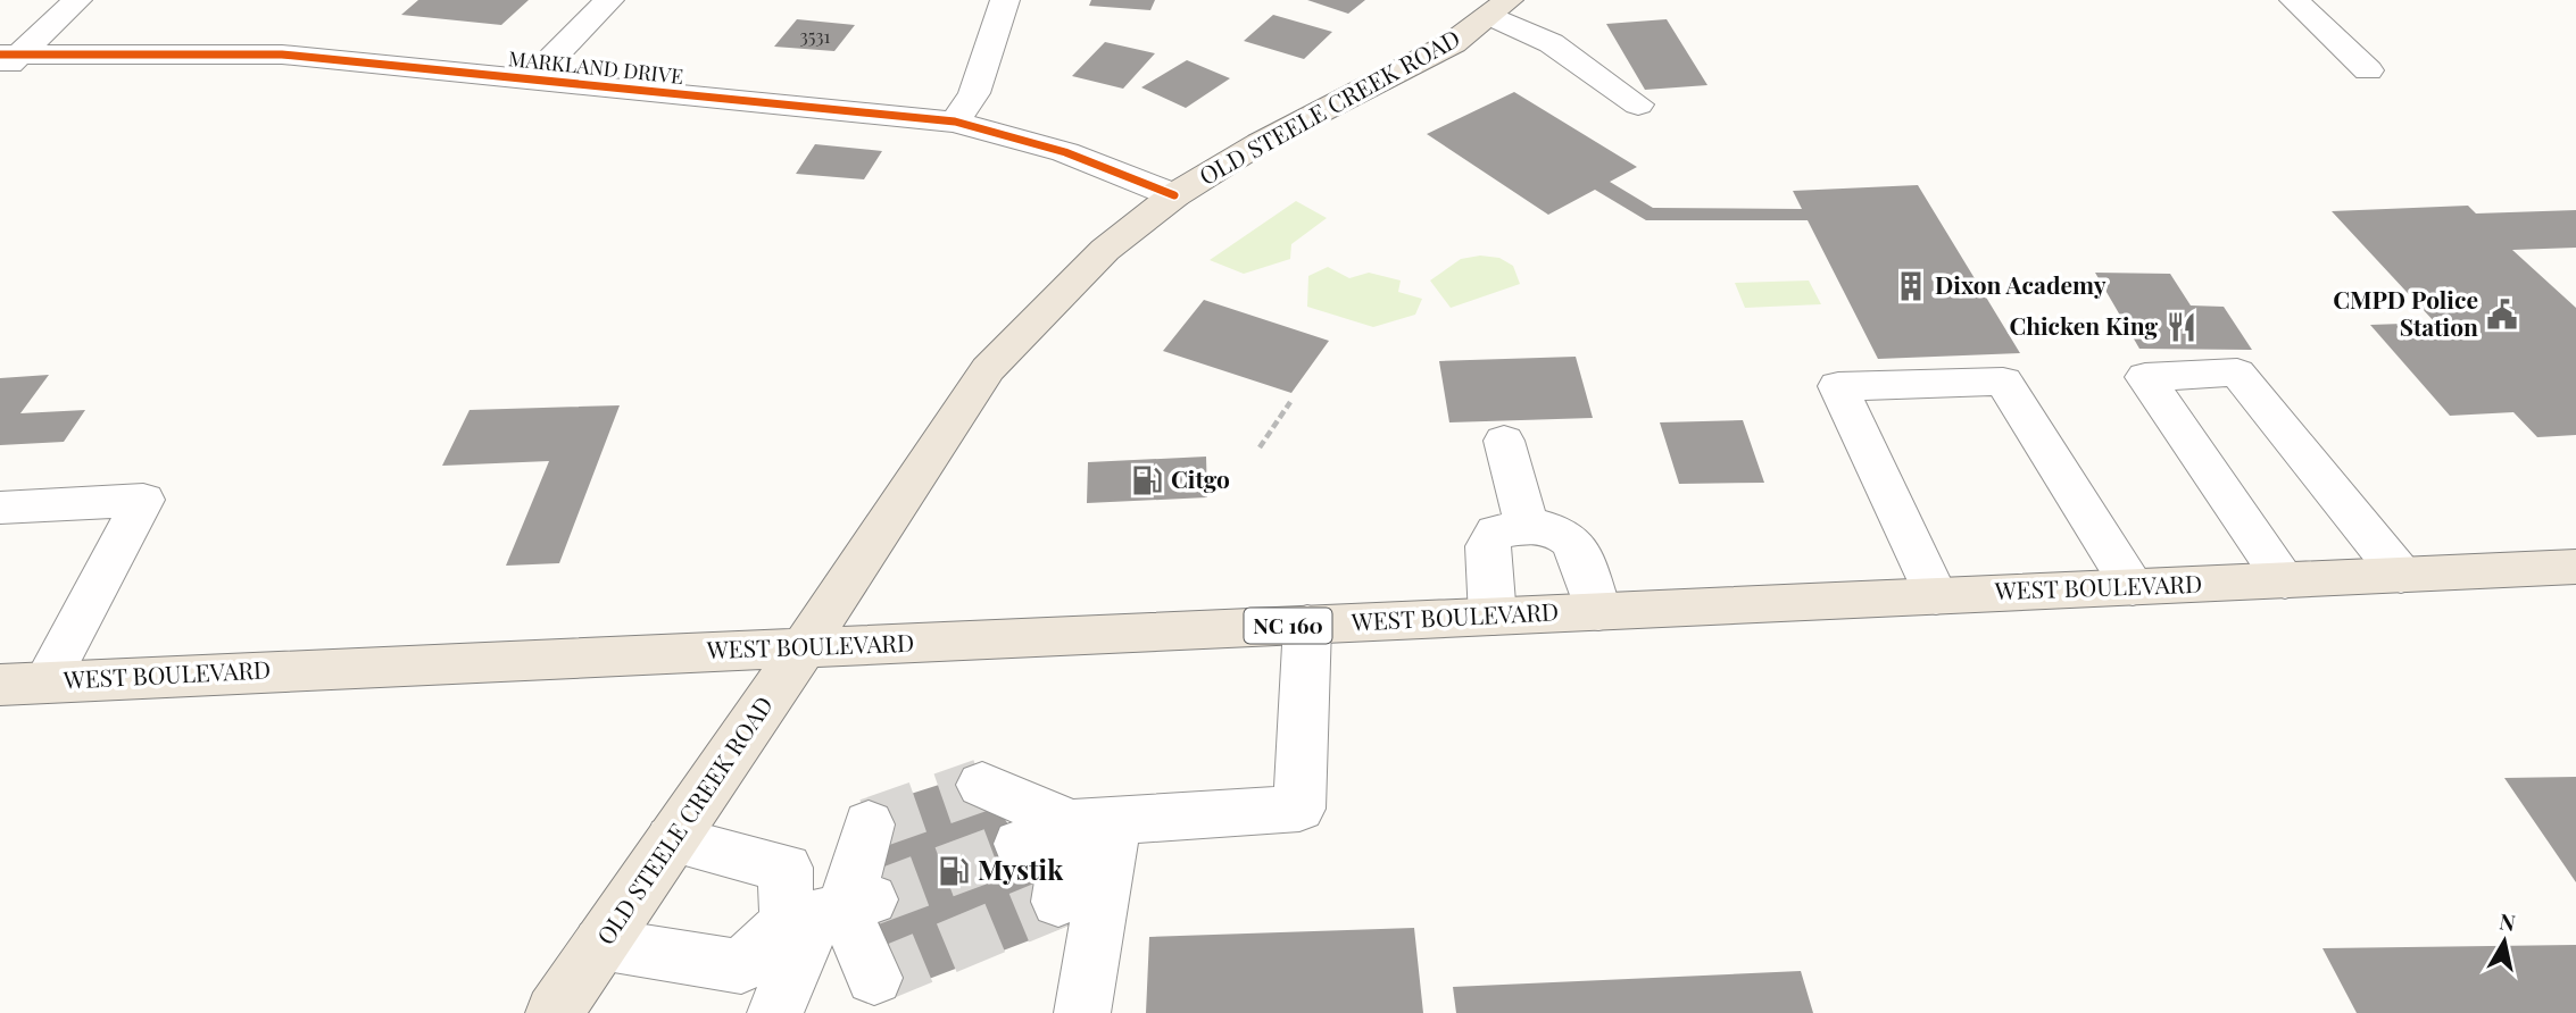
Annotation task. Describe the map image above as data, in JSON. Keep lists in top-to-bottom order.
{
  "streets": {
    "main road": ["OLD STEELE CREEK ROAD", "WEST BOULEVARD", "NC 160"],
    "street": ["MARKLAND DRIVE"]
  },
  "crossings": [
    ["MARKLAND DRIVE", "OLD STEELE CREEK ROAD"],
    ["OLD STEELE CREEK ROAD", "WEST BOULEVARD"]
  ],
  "places": {
    "building": ["Dixon Academy"],
    "public building": ["CMPD Police Station"],
    "restaurant": ["Chicken King"],
    "fuel station": ["Citgo", "Mystik"]
  },
  "house_numbers": ["3531"],
  "north": "top"
}
